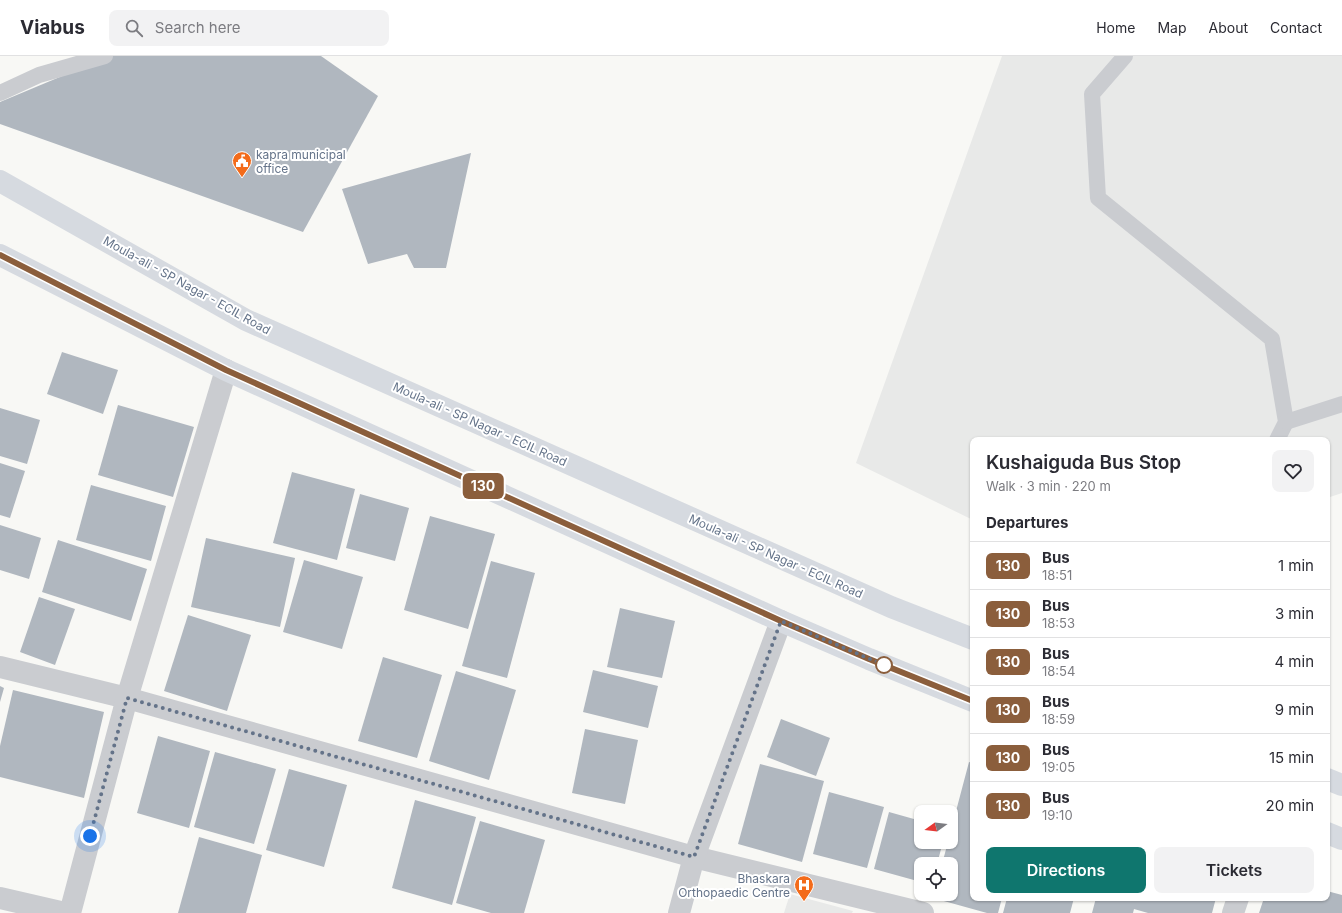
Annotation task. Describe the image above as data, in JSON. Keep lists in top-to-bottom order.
{
  "streets": {
    "main road": ["Moula-ali - SP Nagar - ECIL Road"]
  },
  "places": {
    "public building": ["kapra municipal office"],
    "hospital": ["Bhaskara Orthopaedic Centre"]
  },
  "lines": ["bus line 130"],
  "north": "left",
  "page": {
    "header": "Viabus",
    "search": "Search here",
    "nav": [
      "Home",
      "Map",
      "About",
      "Contact"
    ],
    "on_map": "130",
    "heading": [
      ["Kushaiguda Bus Stop", "Walk · 3 min · 220 m"],
      "Departures"
    ],
    "list": [
      {
        "mark": "130",
        "name": "Bus",
        "note": "18:51",
        "value": "1 min"
      },
      {
        "mark": "130",
        "name": "Bus",
        "note": "18:53",
        "value": "3 min"
      },
      {
        "mark": "130",
        "name": "Bus",
        "note": "18:54",
        "value": "4 min"
      },
      {
        "mark": "130",
        "name": "Bus",
        "note": "18:59",
        "value": "9 min"
      },
      {
        "mark": "130",
        "name": "Bus",
        "note": "19:05",
        "value": "15 min"
      },
      {
        "mark": "130",
        "name": "Bus",
        "note": "19:10",
        "value": "20 min"
      }
    ],
    "buttons": ["Directions", "Tickets"]
  }
}
